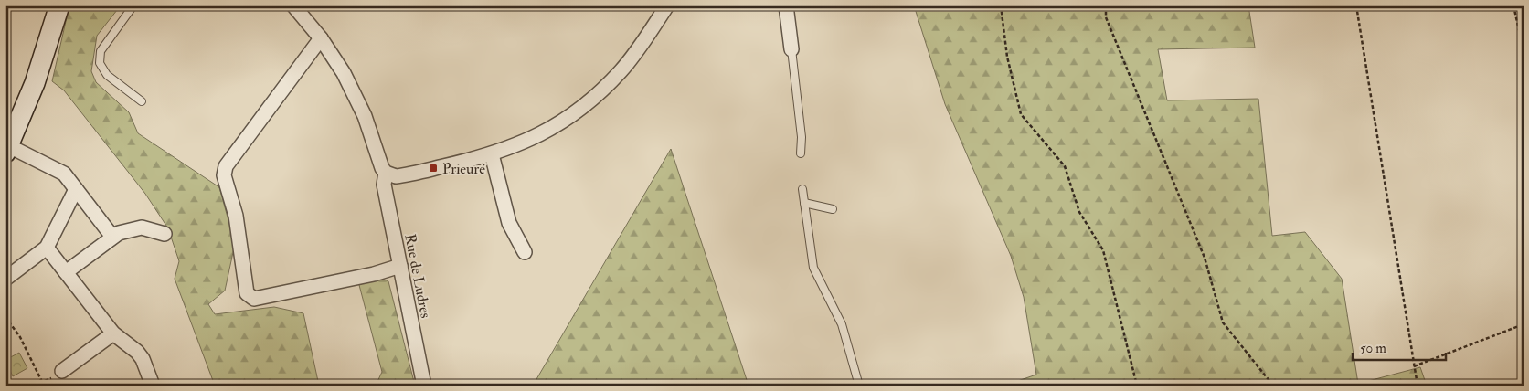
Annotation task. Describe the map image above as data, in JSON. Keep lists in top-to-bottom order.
{
  "streets": {
    "street": ["Rue de Ludres"]
  },
  "places": {
    "transit": ["Prieuré"]
  },
  "scale_bar": "50 m"
}
